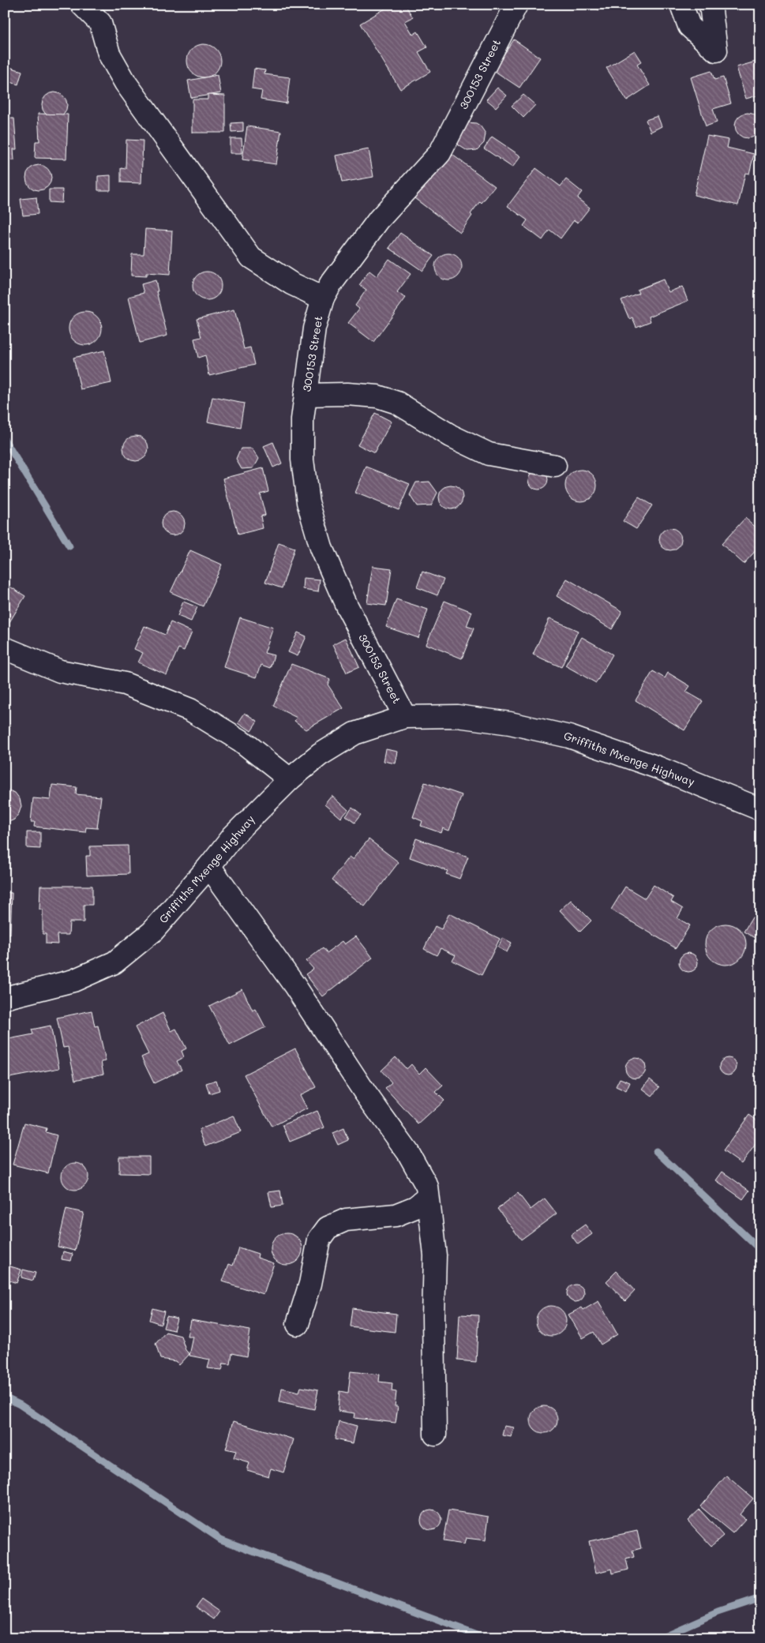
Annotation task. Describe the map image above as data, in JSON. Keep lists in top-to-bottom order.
{
  "streets": {
    "street": ["300153 Street", "Griffiths Mxenge Highway"]
  },
  "crossings": [
    ["300153 Street", "Griffiths Mxenge Highway"]
  ]
}
